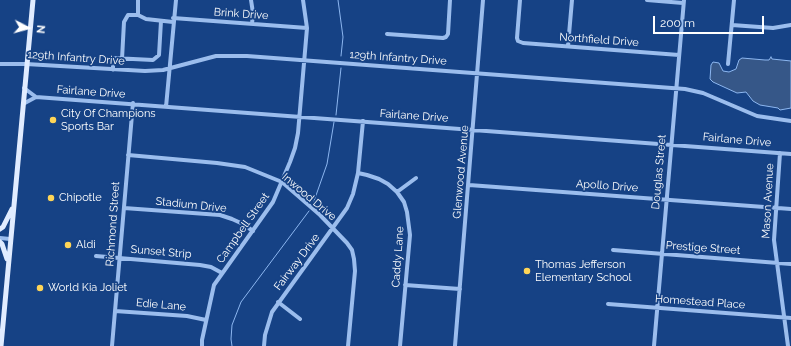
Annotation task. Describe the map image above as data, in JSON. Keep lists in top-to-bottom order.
{
  "streets": {
    "street": [
      "Brink Drive",
      "Northfield Drive",
      "129th Infantry Drive",
      "Fairlane Drive",
      "Glenwood Avenue",
      "Douglas Street",
      "Apollo Drive",
      "Inwood Drive",
      "Mason Avenue",
      "Stadium Drive",
      "Richmond Street",
      "Campbell Street",
      "Prestige Street",
      "Sunset Strip",
      "Caddy Lane",
      "Fairway Drive",
      "Homestead Place",
      "Edie Lane"
    ]
  },
  "crossings": [
    ["Brink Drive", "Campbell Street"],
    ["Northfield Drive", "Douglas Street"],
    ["129th Infantry Drive", "Glenwood Avenue"],
    ["129th Infantry Drive", "Douglas Street"],
    ["129th Infantry Drive", "Campbell Street"],
    ["Fairlane Drive", "Glenwood Avenue"],
    ["Fairlane Drive", "Douglas Street"],
    ["Fairlane Drive", "Mason Avenue"],
    ["Fairlane Drive", "Richmond Street"],
    ["Fairlane Drive", "Campbell Street"],
    ["Fairlane Drive", "Fairway Drive"],
    ["Glenwood Avenue", "Apollo Drive"],
    ["Douglas Street", "Apollo Drive"],
    ["Douglas Street", "Prestige Street"],
    ["Douglas Street", "Homestead Place"],
    ["Apollo Drive", "Mason Avenue"],
    ["Inwood Drive", "Richmond Street"],
    ["Inwood Drive", "Campbell Street"],
    ["Inwood Drive", "Fairway Drive"],
    ["Mason Avenue", "Prestige Street"],
    ["Mason Avenue", "Homestead Place"],
    ["Stadium Drive", "Richmond Street"],
    ["Stadium Drive", "Campbell Street"],
    ["Richmond Street", "Sunset Strip"],
    ["Richmond Street", "Edie Lane"],
    ["Campbell Street", "Sunset Strip"],
    ["Campbell Street", "Edie Lane"],
    ["Caddy Lane", "Fairway Drive"]
  ],
  "places": [
    "City Of Champions Sports Bar",
    "Chipotle",
    "Aldi",
    "Thomas Jefferson Elementary School",
    "World Kia Joliet"
  ],
  "scale_bar": "200 m",
  "north": "right"
}
